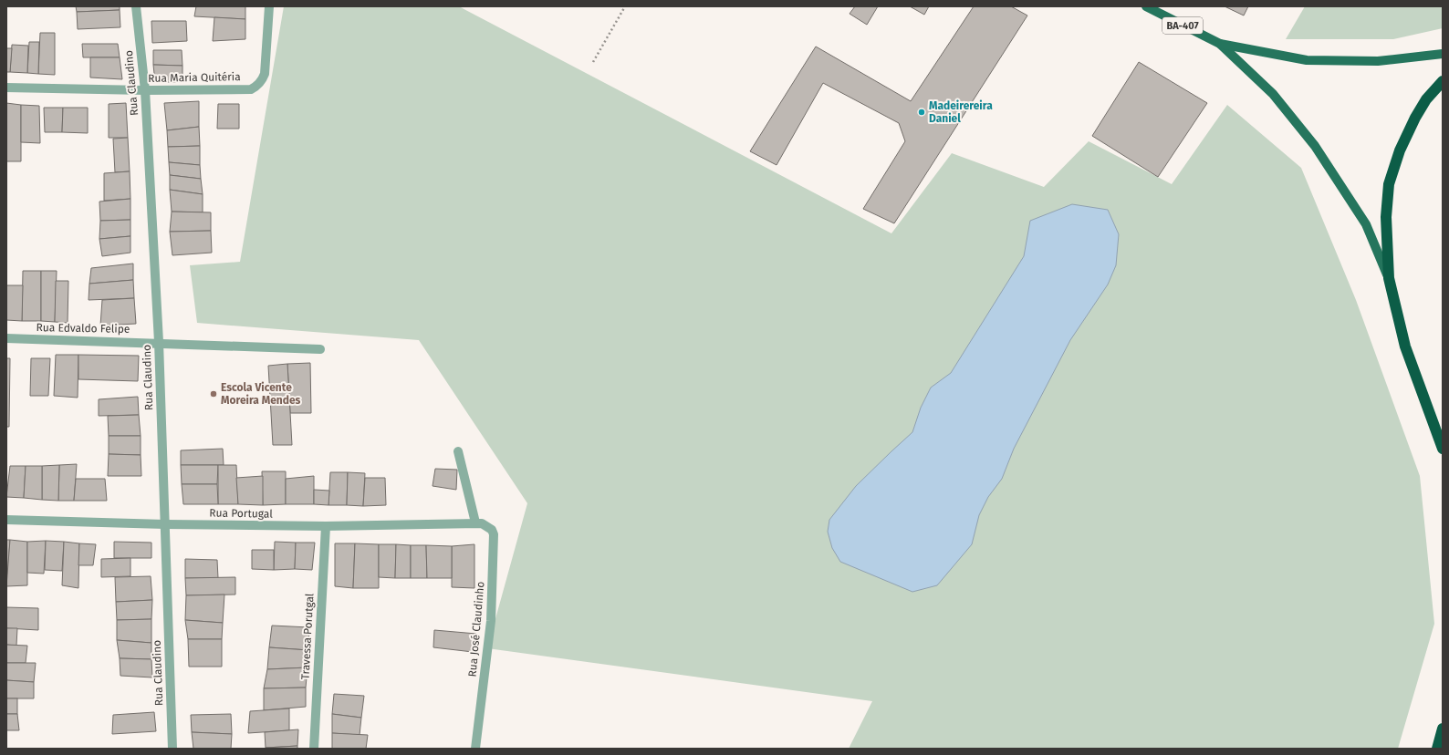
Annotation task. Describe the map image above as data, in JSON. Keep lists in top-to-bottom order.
{
  "streets": {
    "main road": ["BA-407"],
    "street": [
      "Rua Maria Quitéria",
      "Rua Claudino",
      "Rua Edvaldo Felipe",
      "Rua Portugal",
      "Rua José Claudinho",
      "Travessa Porutgal"
    ]
  },
  "crossings": [
    ["Rua Maria Quitéria", "Rua Claudino"],
    ["Rua Claudino", "Rua Edvaldo Felipe"],
    ["Rua Claudino", "Rua Portugal"],
    ["Rua Portugal", "Rua José Claudinho"],
    ["Rua Portugal", "Travessa Porutgal"]
  ],
  "places": ["Madeirereira Daniel", "Escola Vicente Moreira Mendes"]
}
